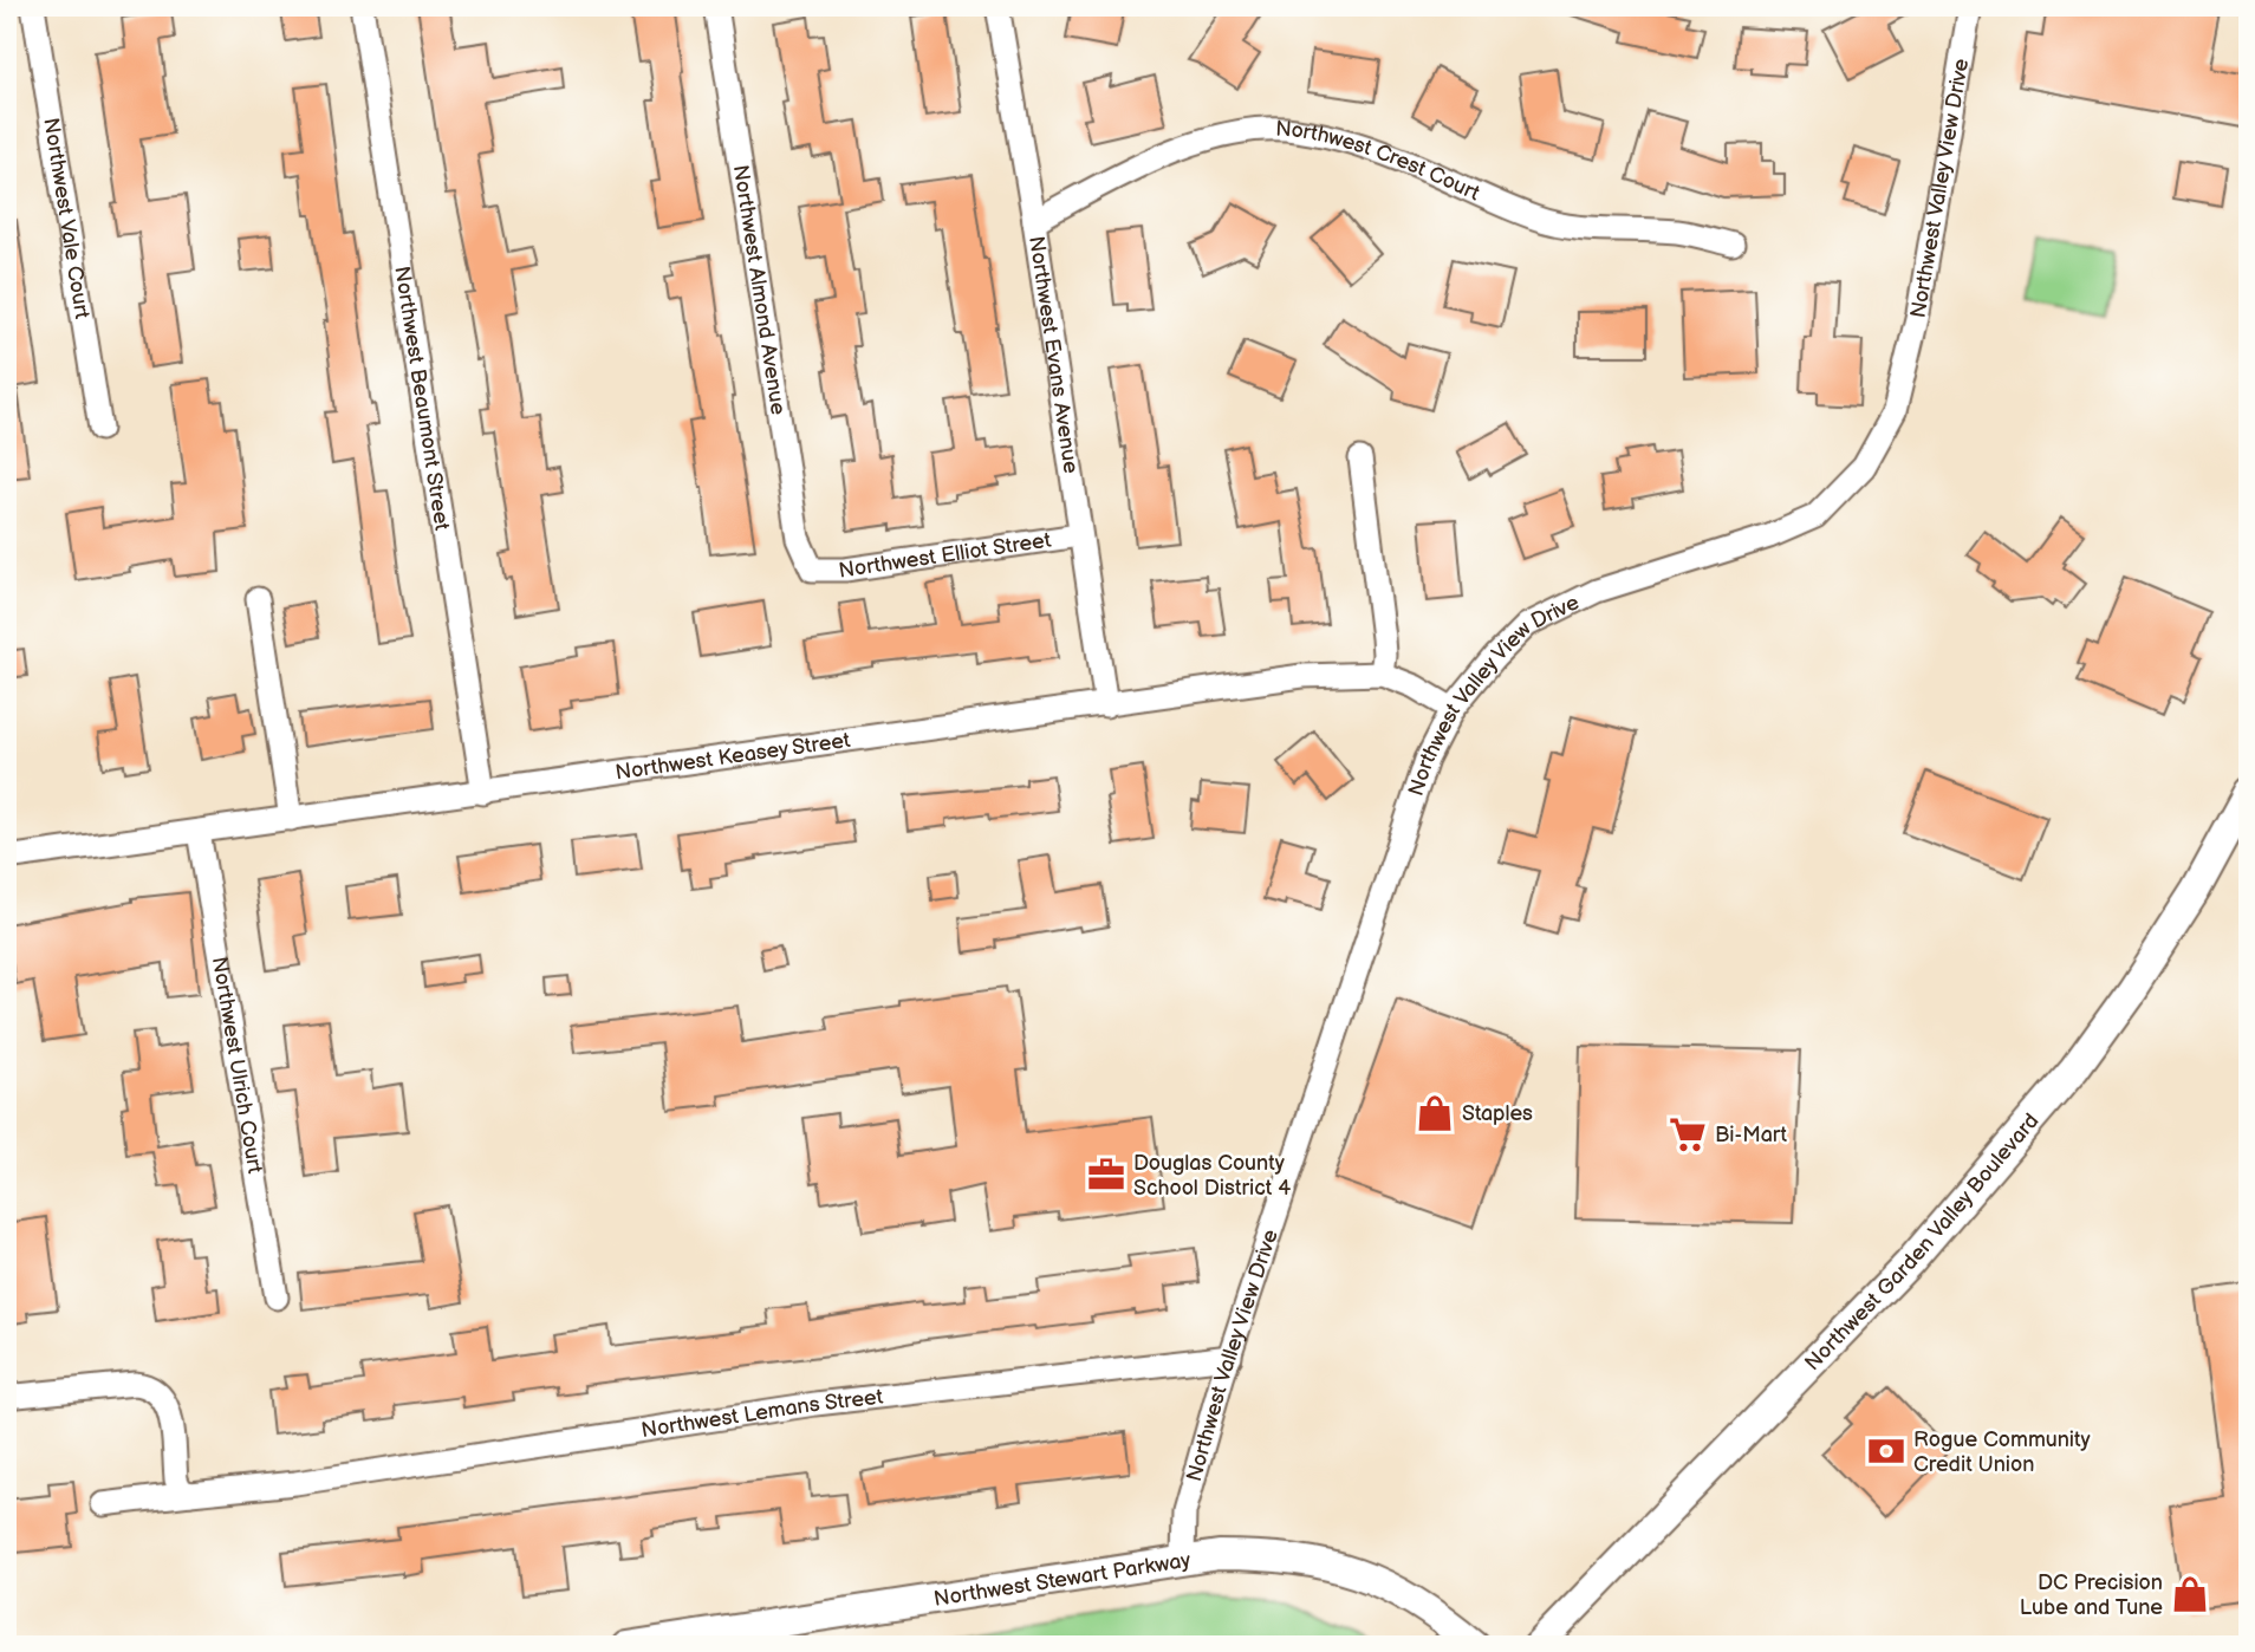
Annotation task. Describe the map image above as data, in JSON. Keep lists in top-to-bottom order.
{
  "streets": {
    "main road": ["Northwest Garden Valley Boulevard", "Northwest Stewart Parkway"],
    "street": [
      "Northwest Crest Court",
      "Northwest Valley View Drive",
      "Northwest Vale Court",
      "Northwest Almond Avenue",
      "Northwest Evans Avenue",
      "Northwest Beaumont Street",
      "Northwest Elliot Street",
      "Northwest Keasey Street",
      "Northwest Ulrich Court",
      "Northwest Lemans Street"
    ]
  },
  "crossings": [
    ["Northwest Crest Court", "Northwest Evans Avenue"],
    ["Northwest Valley View Drive", "Northwest Keasey Street"],
    ["Northwest Valley View Drive", "Northwest Lemans Street"],
    ["Northwest Valley View Drive", "Northwest Stewart Parkway"],
    ["Northwest Almond Avenue", "Northwest Elliot Street"],
    ["Northwest Evans Avenue", "Northwest Elliot Street"],
    ["Northwest Evans Avenue", "Northwest Keasey Street"],
    ["Northwest Beaumont Street", "Northwest Keasey Street"],
    ["Northwest Keasey Street", "Northwest Ulrich Court"]
  ],
  "places": {
    "shop": ["Staples", "DC Precision Lube and Tune"],
    "supermarket": ["Bi-Mart"],
    "office": ["Douglas County School District 4"],
    "bank": ["Rogue Community Credit Union"]
  }
}
